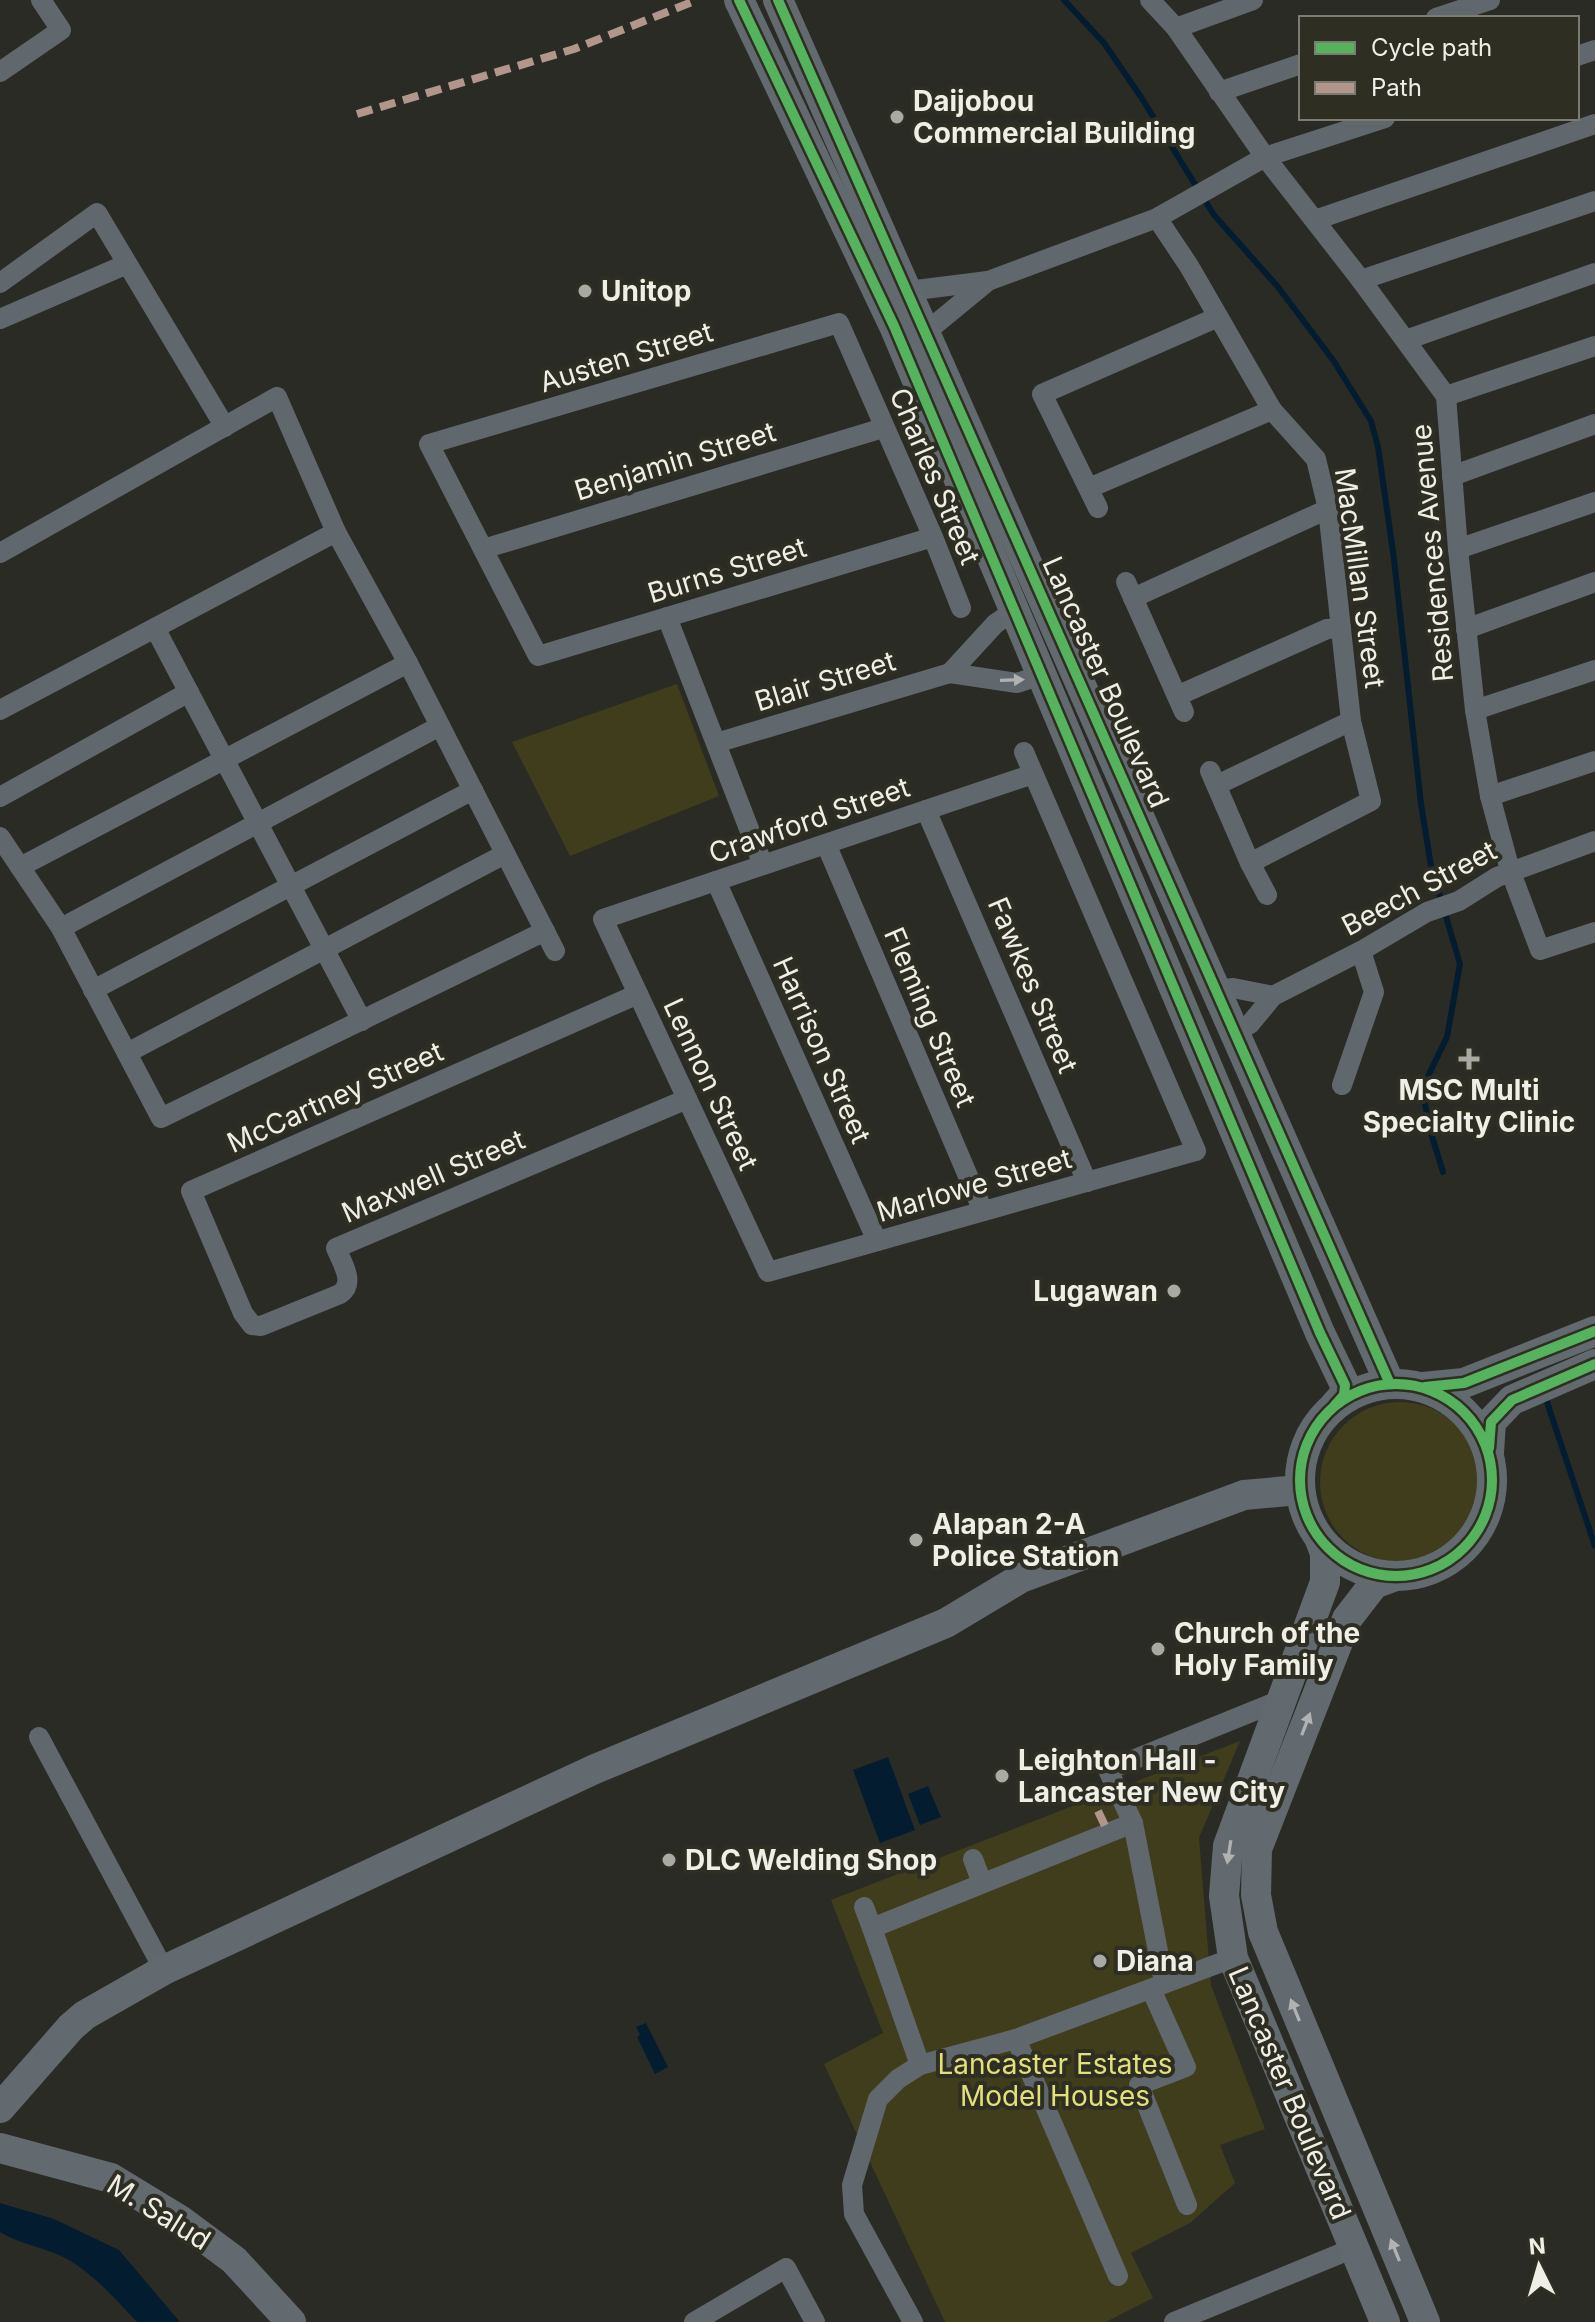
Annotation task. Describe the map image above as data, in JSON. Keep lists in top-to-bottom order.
{
  "streets": {
    "main road": ["Lancaster Boulevard", "M. Salud"],
    "street": [
      "Austen Street",
      "Benjamin Street",
      "Charles Street",
      "Residences Avenue",
      "Burns Street",
      "MacMillan Street",
      "Blair Street",
      "Crawford Street",
      "Beech Street",
      "Fawkes Street",
      "Fleming Street",
      "Harrison Street",
      "Lennon Street",
      "McCartney Street",
      "Maxwell Street",
      "Marlowe Street"
    ]
  },
  "crossings": [
    ["Austen Street", "Benjamin Street"],
    ["Austen Street", "Charles Street"],
    ["Austen Street", "Burns Street"],
    ["Benjamin Street", "Charles Street"],
    ["Benjamin Street", "Burns Street"],
    ["Charles Street", "Burns Street"],
    ["Residences Avenue", "Beech Street"],
    ["Blair Street", "Lancaster Boulevard"],
    ["Lancaster Boulevard", "Beech Street"],
    ["Crawford Street", "Fawkes Street"],
    ["Crawford Street", "Fleming Street"],
    ["Crawford Street", "Harrison Street"],
    ["Crawford Street", "Lennon Street"],
    ["Crawford Street", "Marlowe Street"],
    ["Fawkes Street", "Marlowe Street"],
    ["Fleming Street", "Marlowe Street"],
    ["Harrison Street", "Marlowe Street"],
    ["Lennon Street", "McCartney Street"],
    ["Lennon Street", "Maxwell Street"],
    ["Lennon Street", "Marlowe Street"],
    ["McCartney Street", "Maxwell Street"]
  ],
  "parks": ["Lancaster Estates Model Houses"],
  "places": {
    "other": [
      "Daijobou Commercial Building",
      "Unitop",
      "Lugawan",
      "Alapan 2-A Police Station",
      "Church of the Holy Family",
      "Leighton Hall - Lancaster New City",
      "DLC Welding Shop",
      "Diana"
    ],
    "health": ["MSC Multi Specialty Clinic"]
  },
  "legend": ["Cycle path", "Path"],
  "north": "top"
}
